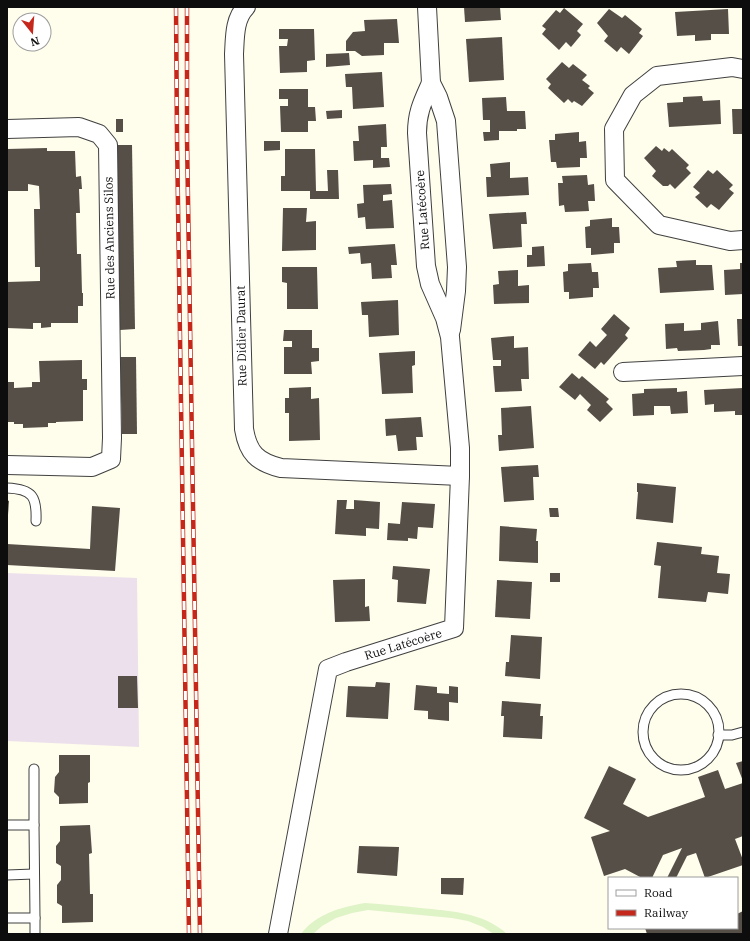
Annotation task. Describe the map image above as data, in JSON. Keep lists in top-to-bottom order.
{
  "streets": {
    "street": ["Rue Latécoère", "Rue des Anciens Silos", "Rue Didier Daurat"]
  },
  "crossings": [
    ["Rue Latécoère", "Rue Didier Daurat"]
  ],
  "legend": ["Road", "Railway"],
  "north": "bottom"
}
